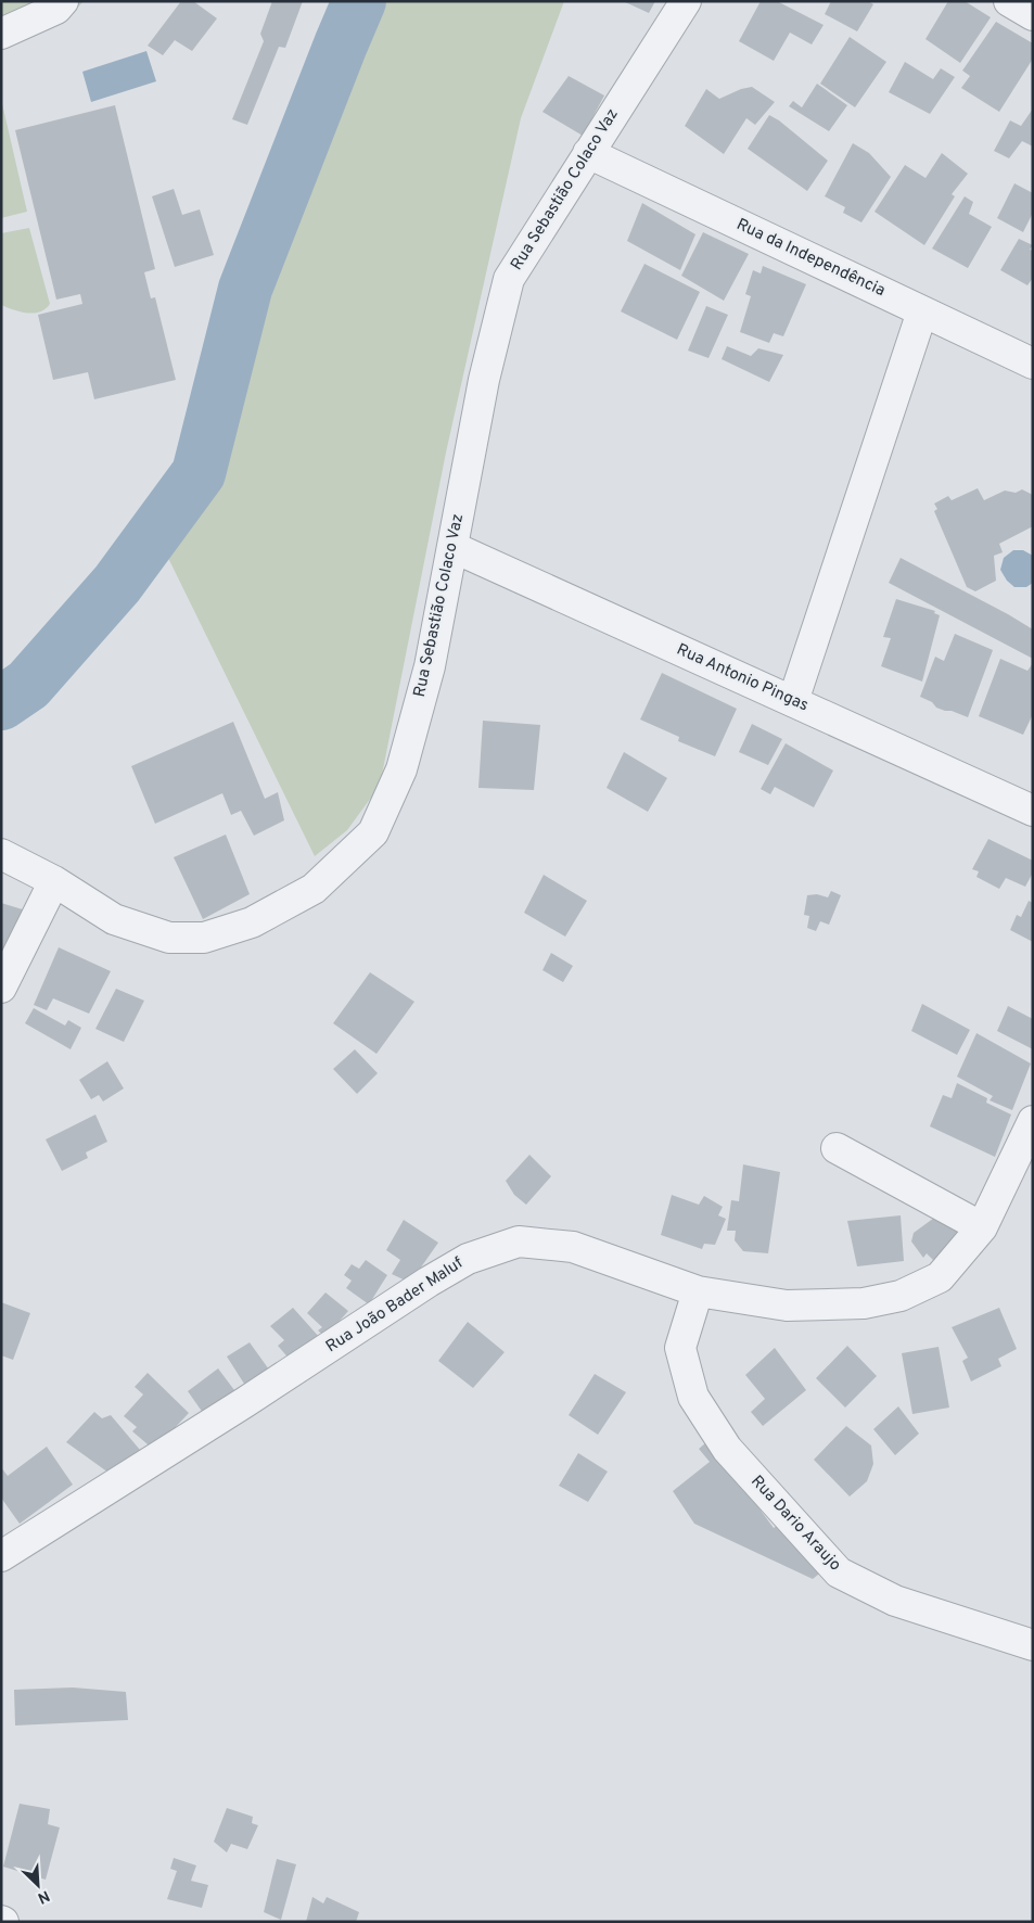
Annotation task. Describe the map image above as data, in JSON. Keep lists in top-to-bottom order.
{
  "streets": {
    "street": [
      "Rua Sebastião Colaco Vaz",
      "Rua da Independência",
      "Rua Antonio Pingas",
      "Rua João Bader Maluf",
      "Rua Dario Araujo"
    ]
  },
  "crossings": [
    ["Rua Sebastião Colaco Vaz", "Rua da Independência"],
    ["Rua Sebastião Colaco Vaz", "Rua Antonio Pingas"],
    ["Rua João Bader Maluf", "Rua Dario Araujo"]
  ],
  "north": "bottom right"
}
